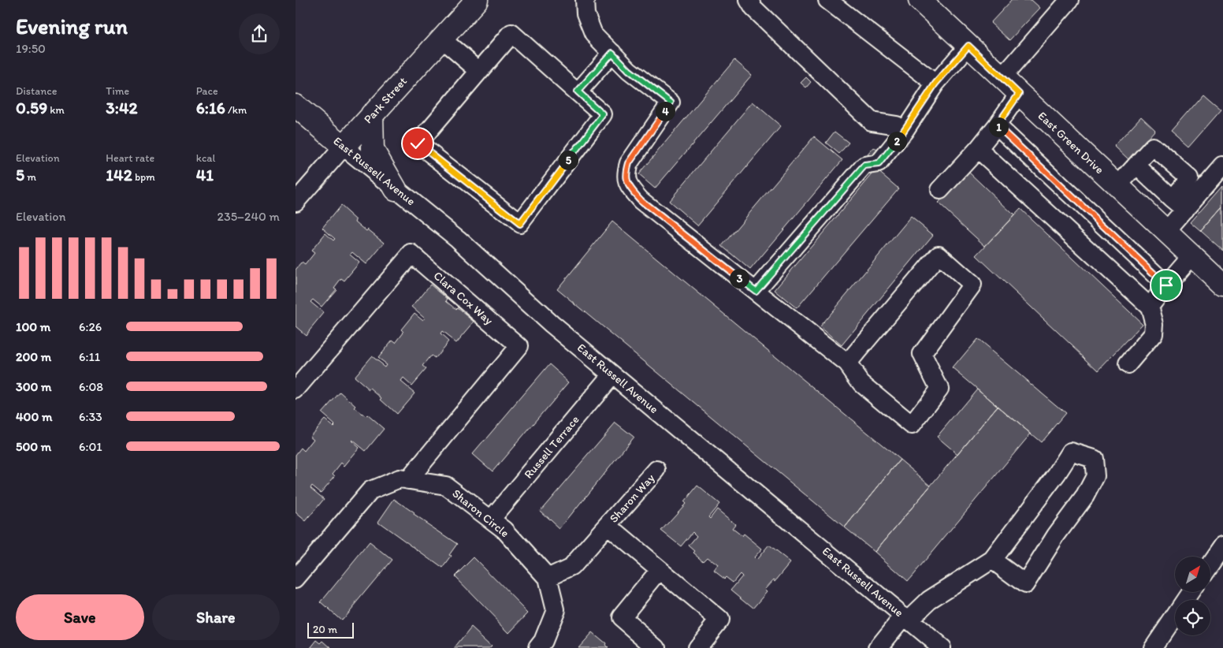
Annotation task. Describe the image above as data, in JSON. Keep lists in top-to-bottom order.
{
  "streets": {
    "main road": ["Park Street", "East Green Drive", "East Russell Avenue"],
    "street": [
      "Clara Cox Way",
      "Russell Terrace",
      "Sharon Way",
      "Sharon Circle"
    ]
  },
  "crossings": [
    ["Park Street", "East Russell Avenue"],
    ["East Russell Avenue", "Russell Terrace"],
    ["Clara Cox Way", "Sharon Circle"],
    ["Russell Terrace", "Sharon Circle"],
    ["Sharon Way", "Sharon Circle"]
  ],
  "scale_bar": "20 m",
  "north": "top right",
  "page": {
    "heading": ["Evening run", "19:50"],
    "stats": [
      ["Distance", "0.59 km"],
      ["Time", "3:42"],
      ["Pace", "6:16 /km"],
      ["Elevation", "5 m"],
      ["Heart rate", "142 bpm"],
      ["kcal", "41"]
    ],
    "pins": [
      "4",
      "1",
      "2",
      "5",
      "3"
    ],
    "chart": ["Elevation", "235–240 m"],
    "list": [
      {
        "name": "100 m",
        "note": "6:26"
      },
      {
        "name": "200 m",
        "note": "6:11"
      },
      {
        "name": "300 m",
        "note": "6:08"
      },
      {
        "name": "400 m",
        "note": "6:33"
      },
      {
        "name": "500 m",
        "note": "6:01"
      }
    ],
    "buttons": ["Save", "Share"],
    "scale": "20 m"
  }
}
